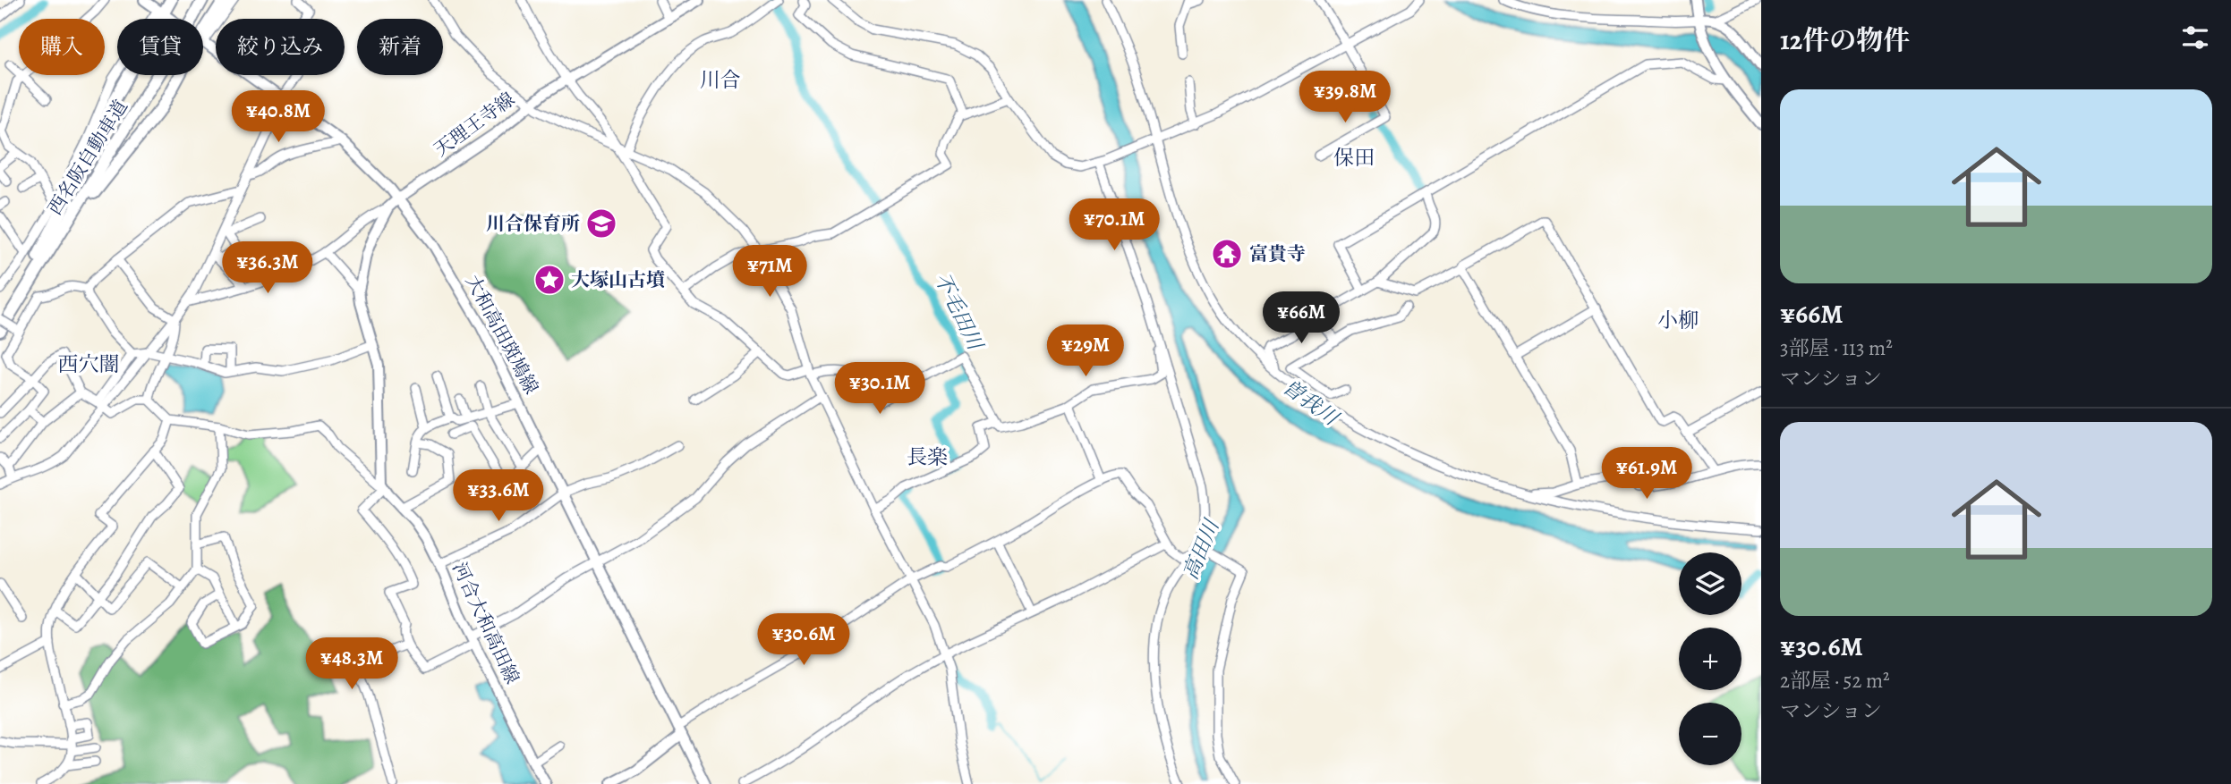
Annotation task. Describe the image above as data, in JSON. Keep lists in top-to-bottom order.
{
  "streets": {
    "highway": ["西名阪自動車道"],
    "main road": ["天理王寺線", "大和高田斑鳩線", "河合大和高田線"]
  },
  "crossings": [
    ["天理王寺線", "大和高田斑鳩線"]
  ],
  "districts": [
    "川合",
    "保田",
    "小柳",
    "西穴闇",
    "長楽"
  ],
  "water": ["不毛田川", "曽我川", "高田川"],
  "places": {
    "school or university": ["川合保育所"],
    "temple": ["富貴寺"],
    "place": ["大塚山古墳"]
  },
  "page": {
    "heading": "12件の物件",
    "chip": [
      "購入",
      "賃貸",
      "絞り込み",
      "新着"
    ],
    "price": [
      "¥39.8M",
      "¥40.8M",
      "¥70.1M",
      "¥36.3M",
      "¥71M",
      "¥66M",
      "¥29M",
      "¥30.1M",
      "¥61.9M",
      "¥33.6M",
      "¥30.6M",
      "¥48.3M"
    ],
    "list": [
      {
        "name": "¥66M",
        "note": "3部屋 · 113 m² · マンション"
      },
      {
        "name": "¥30.6M",
        "note": "2部屋 · 52 m² · マンション"
      }
    ],
    "map_buttons": ["+", "−"]
  }
}
